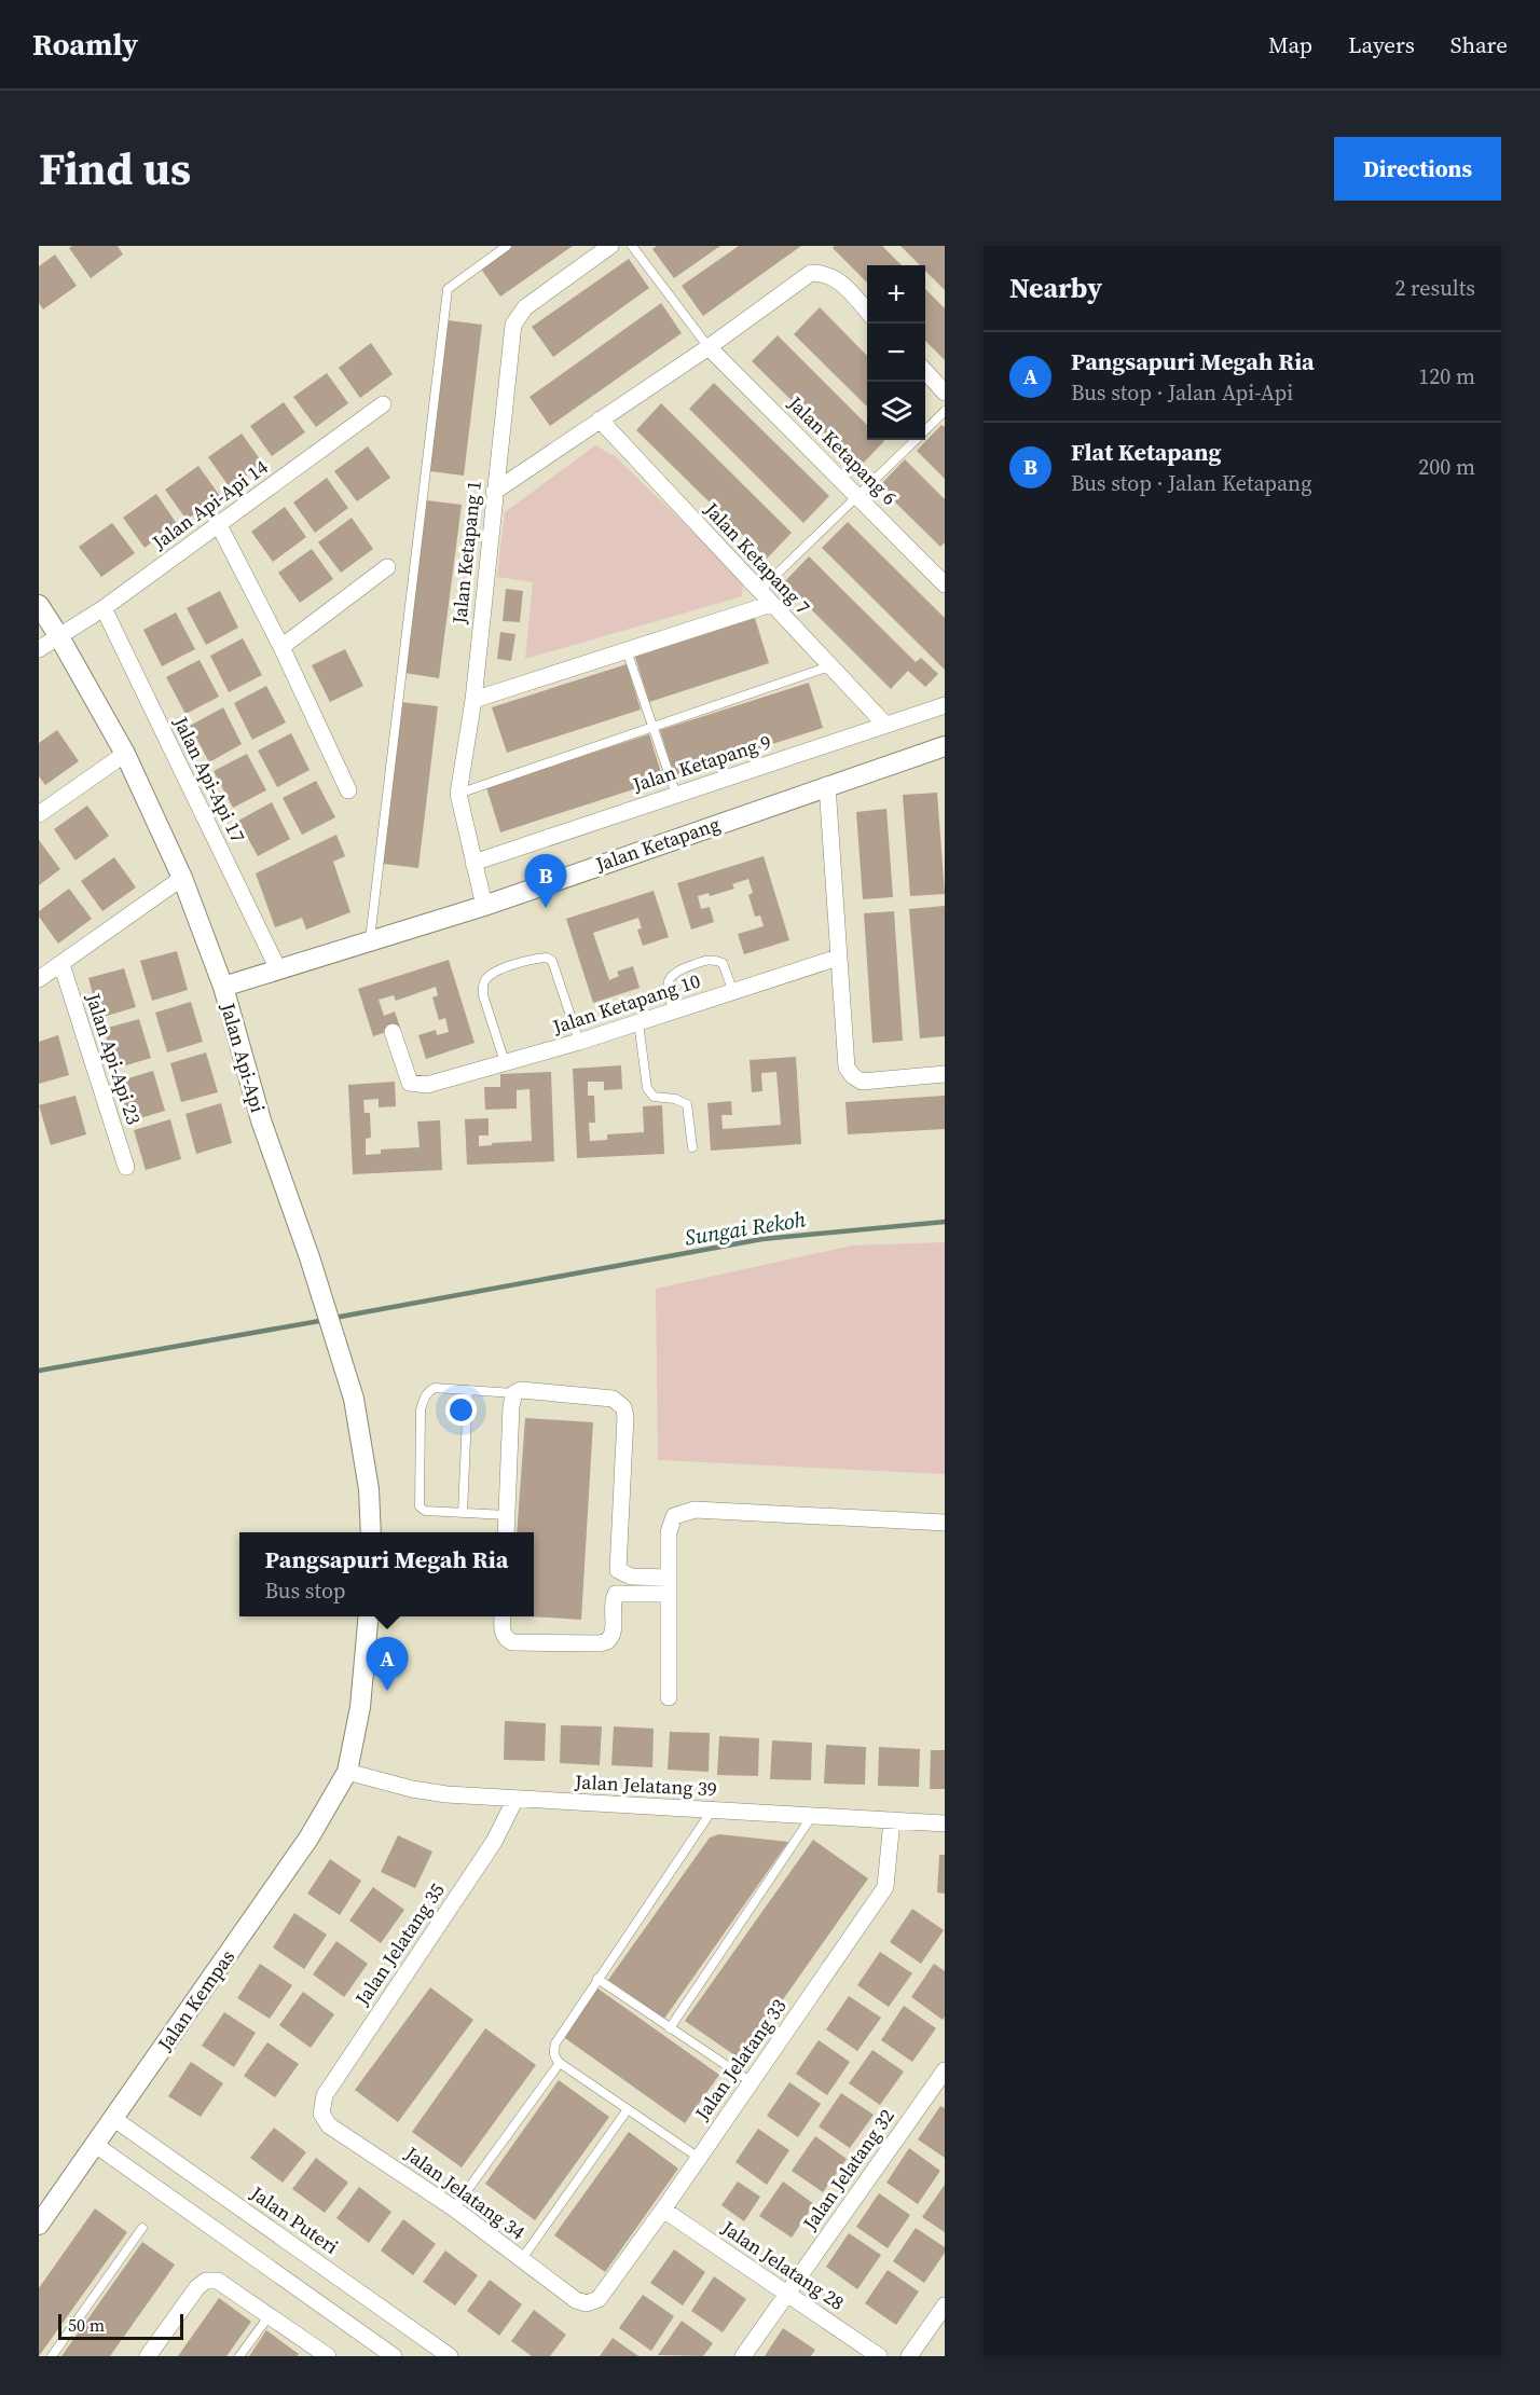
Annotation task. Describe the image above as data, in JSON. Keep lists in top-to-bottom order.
{
  "streets": {
    "street": [
      "Jalan Ketapang 6",
      "Jalan Api-Api 14",
      "Jalan Ketapang 1",
      "Jalan Ketapang 7",
      "Jalan Ketapang 9",
      "Jalan Api-Api 17",
      "Jalan Ketapang",
      "Jalan Ketapang 10",
      "Jalan Api-Api",
      "Jalan Api-Api 23",
      "Jalan Jelatang 39",
      "Jalan Jelatang 35",
      "Jalan Kempas",
      "Jalan Jelatang 33",
      "Jalan Jelatang 32",
      "Jalan Jelatang 34",
      "Jalan Puteri",
      "Jalan Jelatang 28"
    ]
  },
  "crossings": [
    ["Jalan Api-Api 14", "Jalan Api-Api 17"],
    ["Jalan Api-Api 14", "Jalan Api-Api"],
    ["Jalan Ketapang 1", "Jalan Ketapang 9"],
    ["Jalan Ketapang 1", "Jalan Ketapang"],
    ["Jalan Ketapang 7", "Jalan Ketapang 9"],
    ["Jalan Api-Api 17", "Jalan Ketapang"],
    ["Jalan Ketapang", "Jalan Api-Api"],
    ["Jalan Jelatang 39", "Jalan Jelatang 35"],
    ["Jalan Jelatang 39", "Jalan Kempas"],
    ["Jalan Jelatang 39", "Jalan Jelatang 33"],
    ["Jalan Jelatang 35", "Jalan Jelatang 34"],
    ["Jalan Kempas", "Jalan Puteri"],
    ["Jalan Jelatang 33", "Jalan Jelatang 34"],
    ["Jalan Jelatang 33", "Jalan Jelatang 28"],
    ["Jalan Jelatang 32", "Jalan Jelatang 28"]
  ],
  "water": ["Sungai Rekoh"],
  "scale_bar": "50 m",
  "page": {
    "header": "Roamly",
    "nav": ["Map", "Layers", "Share"],
    "title": "Find us",
    "buttons": "Directions",
    "heading": ["Nearby", "2 results"],
    "map_buttons": ["+", "−"],
    "list": [
      {
        "mark": "A",
        "name": "Pangsapuri Megah Ria",
        "note": "Bus stop · Jalan Api-Api",
        "value": "120 m"
      },
      {
        "mark": "B",
        "name": "Flat Ketapang",
        "note": "Bus stop · Jalan Ketapang",
        "value": "200 m"
      }
    ],
    "pins": ["B", "A"],
    "popup": ["Pangsapuri Megah Ria", "Bus stop"],
    "scale": "50 m"
  }
}
